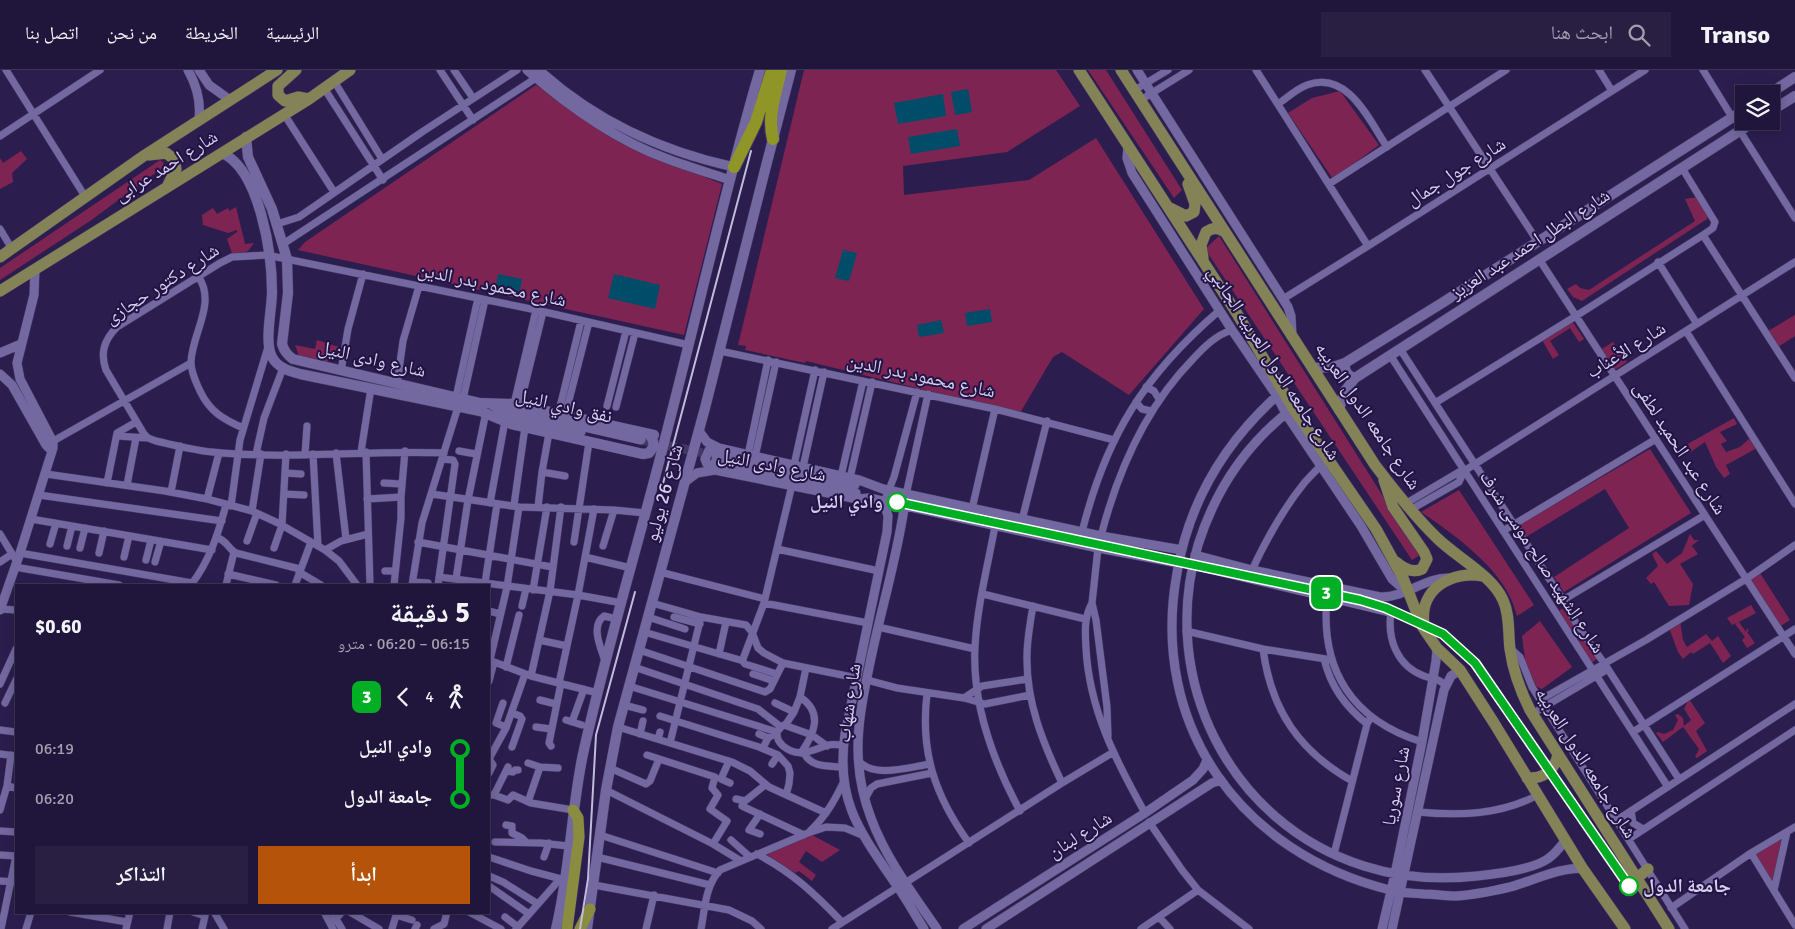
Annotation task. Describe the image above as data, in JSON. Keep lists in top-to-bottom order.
{
  "streets": {
    "main road": [
      "شارع احمد عرابى",
      "شارع البطل احمد عبد العزيز",
      "شارع وادى النيل",
      "شارع جامعه الدول العربيه",
      "شارع 26 يوليو"
    ],
    "street": [
      "شارع جول جمال",
      "شارع دكتور حجازى",
      "شارع محمود بدر الدين",
      "شارع الأعناب",
      "شارع جامعه الدول العربيه الجانبي",
      "نفق وادي النيل",
      "شارع عبد الحميد لطفى",
      "شارع الشهيد صالح موسى شرف",
      "شارع شهاب",
      "شارع سوريا",
      "شارع لبنان"
    ]
  },
  "crossings": [
    ["شارع جول جمال", "شارع جامعه الدول العربيه الجانبي"],
    ["شارع البطل احمد عبد العزيز", "شارع جامعه الدول العربيه"],
    ["شارع البطل احمد عبد العزيز", "شارع عبد الحميد لطفى"],
    ["شارع البطل احمد عبد العزيز", "شارع الشهيد صالح موسى شرف"],
    ["شارع دكتور حجازى", "شارع محمود بدر الدين"],
    ["شارع محمود بدر الدين", "شارع 26 يوليو"],
    ["شارع الأعناب", "شارع عبد الحميد لطفى"],
    ["شارع الأعناب", "شارع الشهيد صالح موسى شرف"],
    ["شارع وادى النيل", "نفق وادي النيل"],
    ["شارع وادى النيل", "شارع 26 يوليو"],
    ["شارع وادى النيل", "شارع شهاب"],
    ["شارع جامعه الدول العربيه الجانبي", "شارع جامعه الدول العربيه"]
  ],
  "places": ["وادي النيل", "جامعة الدول"],
  "lines": ["metro line 3"],
  "page": {
    "header": "Transo",
    "search": "ابحث هنا",
    "nav": [
      "الرئيسية",
      "الخريطة",
      "من نحن",
      "اتصل بنا"
    ],
    "on_map": "3",
    "heading": ["5 دقيقة", "06:15 – 06:20 · مترو", "$0.60"],
    "legs": ["4", "3"],
    "list": [
      {
        "name": "وادي النيل",
        "value": "06:19"
      },
      {
        "name": "جامعة الدول",
        "value": "06:20"
      }
    ],
    "buttons": ["ابدأ", "التذاكر"]
  }
}
